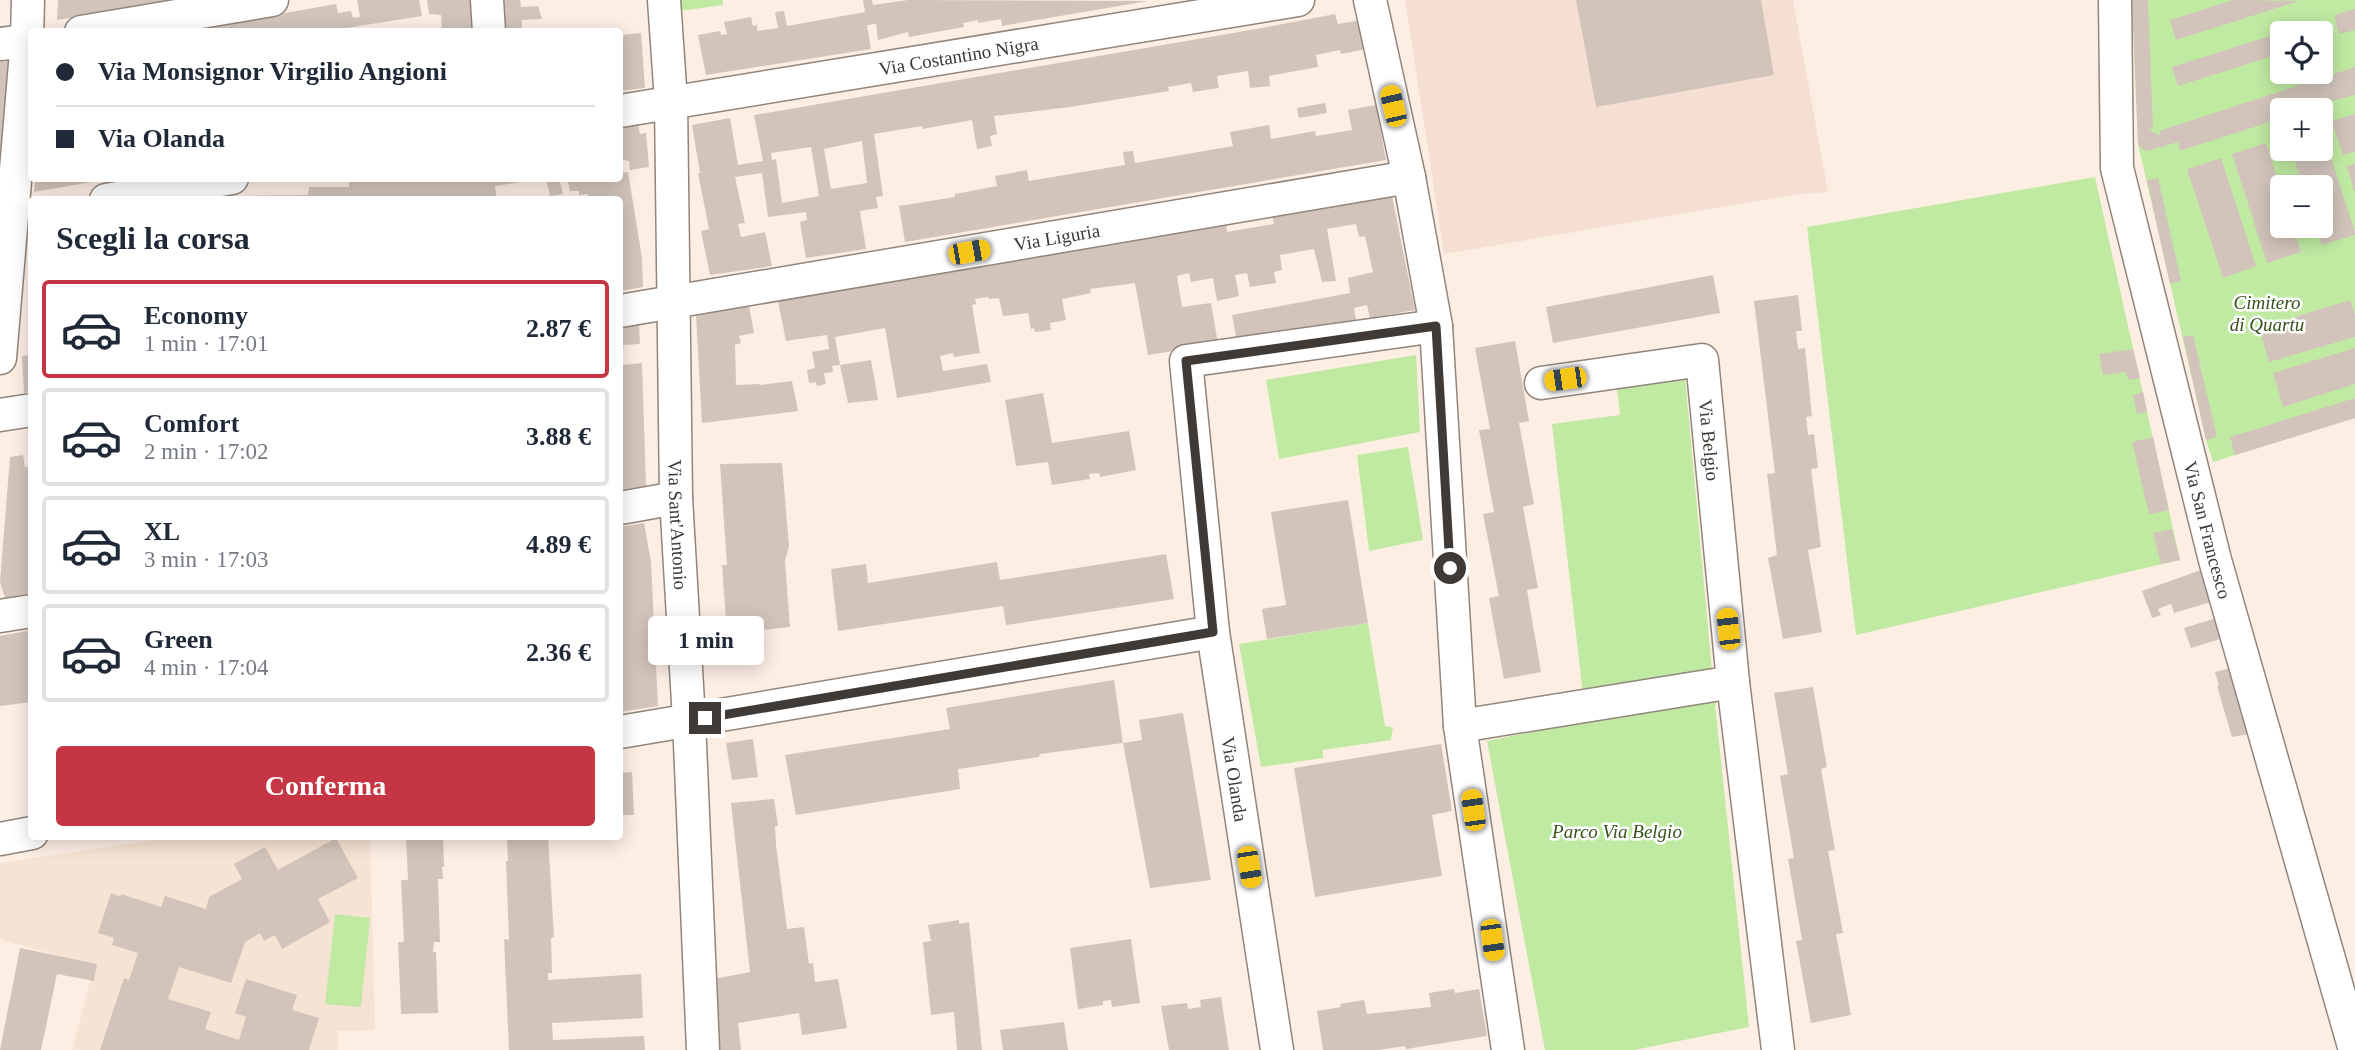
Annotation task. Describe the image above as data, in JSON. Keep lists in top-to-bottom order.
{
  "streets": {
    "street": [
      "Via Costantino Nigra",
      "Via Liguria",
      "Via Belgio",
      "Via Sant'Antonio",
      "Via San Francesco",
      "Via Olanda"
    ]
  },
  "crossings": [
    ["Via Costantino Nigra", "Via Sant'Antonio"],
    ["Via Liguria", "Via Sant'Antonio"]
  ],
  "parks": ["Cimitero di Quartu", "Parco Via Belgio"],
  "page": {
    "map_buttons": ["+", "−"],
    "banner": ["Via Monsignor Virgilio Angioni", "Via Olanda"],
    "heading": "Scegli la corsa",
    "list": [
      {
        "name": "Economy",
        "note": "1 min · 17:01",
        "value": "2.87 €"
      },
      {
        "name": "Comfort",
        "note": "2 min · 17:02",
        "value": "3.88 €"
      },
      {
        "name": "XL",
        "note": "3 min · 17:03",
        "value": "4.89 €"
      },
      {
        "name": "Green",
        "note": "4 min · 17:04",
        "value": "2.36 €"
      }
    ],
    "bubble": "1 min",
    "buttons": "Conferma"
  }
}
